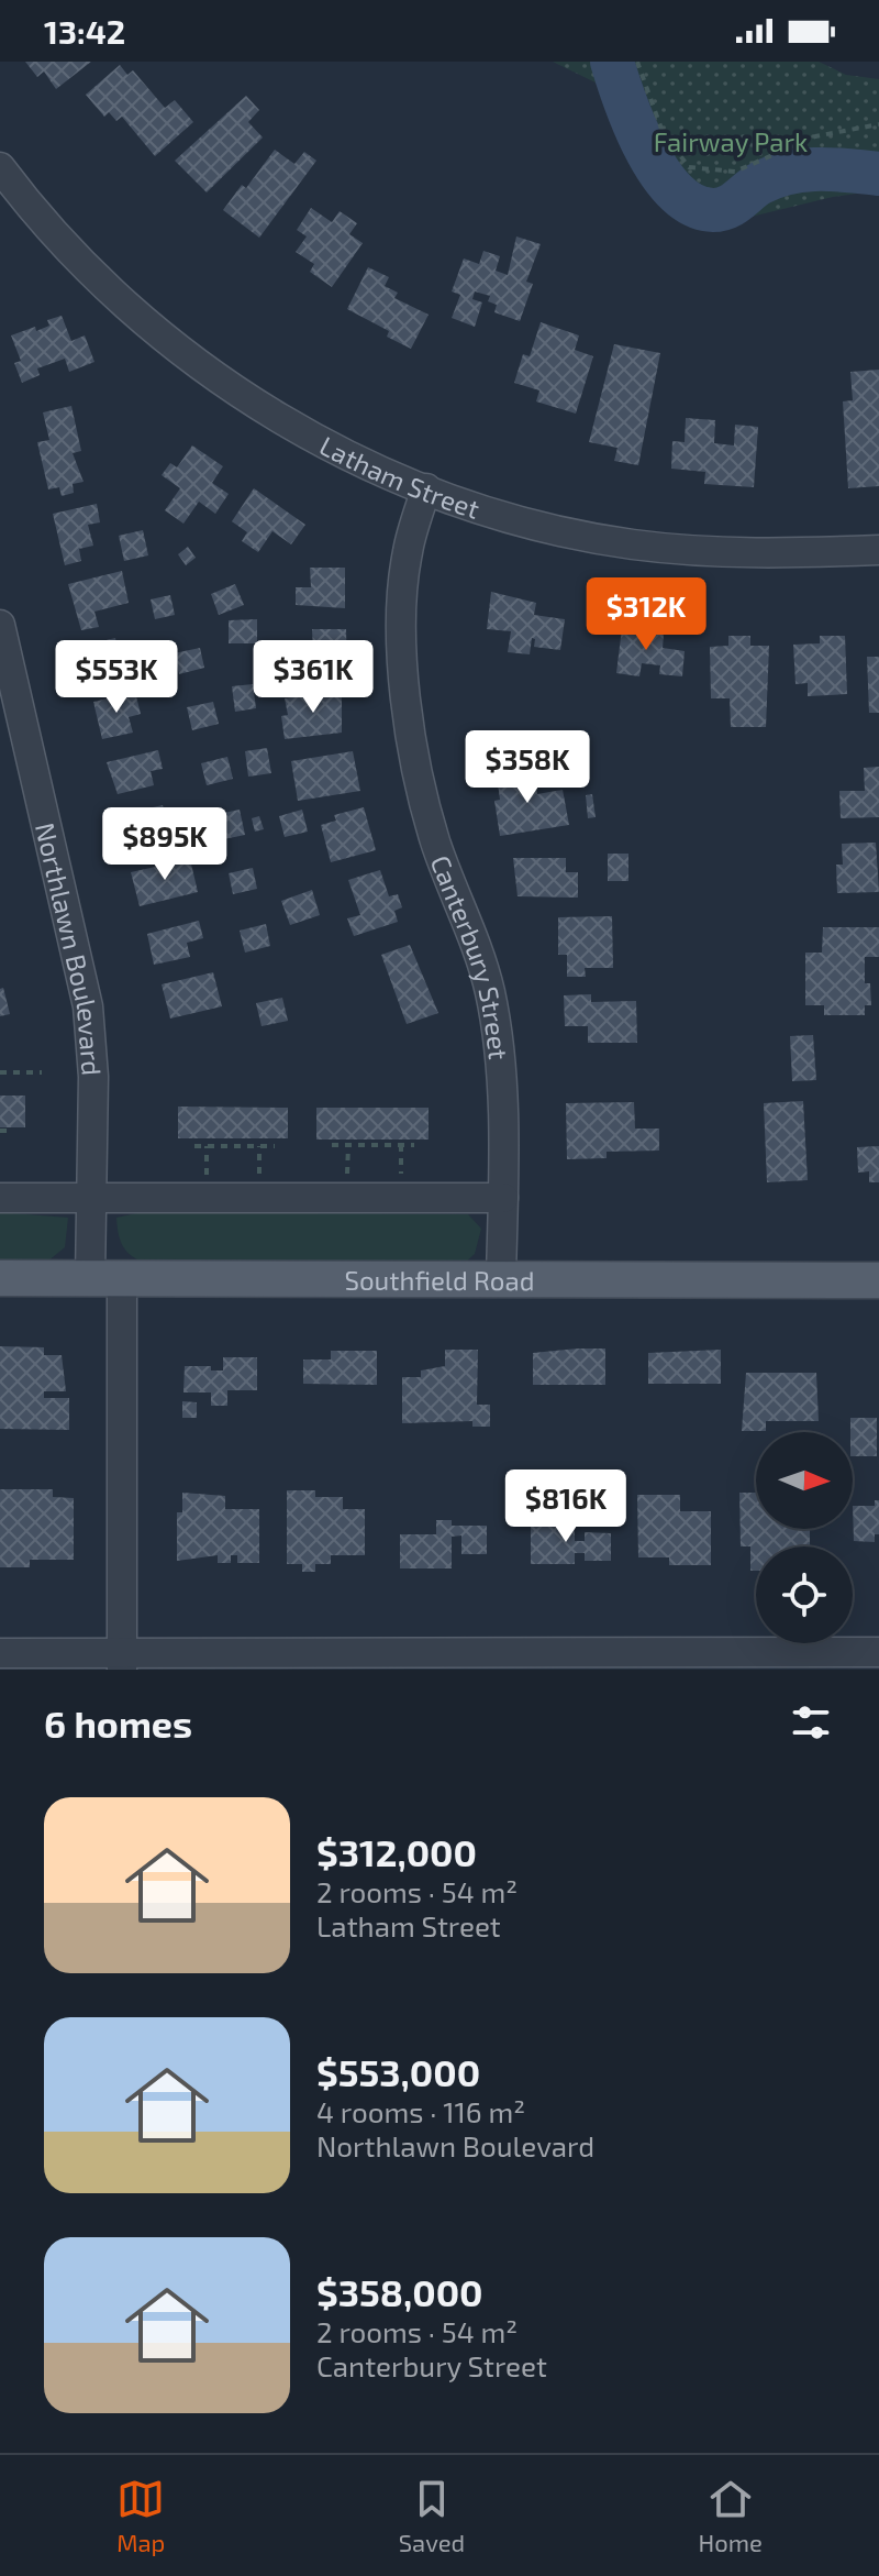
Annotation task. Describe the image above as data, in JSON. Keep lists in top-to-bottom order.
{
  "streets": {
    "main road": ["Southfield Road"],
    "street": ["Latham Street", "Northlawn Boulevard", "Canterbury Street"]
  },
  "crossings": [
    ["Latham Street", "Canterbury Street"],
    ["Northlawn Boulevard", "Southfield Road"],
    ["Canterbury Street", "Southfield Road"]
  ],
  "parks": ["Fairway Park"],
  "north": "right",
  "page": {
    "status": "13:42",
    "price": [
      "$312K",
      "$553K",
      "$361K",
      "$358K",
      "$895K",
      "$816K"
    ],
    "heading": "6 homes",
    "list": [
      {
        "name": "$312,000",
        "note": "2 rooms · 54 m² · Latham Street"
      },
      {
        "name": "$553,000",
        "note": "4 rooms · 116 m² · Northlawn Boulevard"
      },
      {
        "name": "$358,000",
        "note": "2 rooms · 54 m² · Canterbury Street"
      }
    ],
    "tabs": ["Map", "Saved", "Home"]
  }
}
